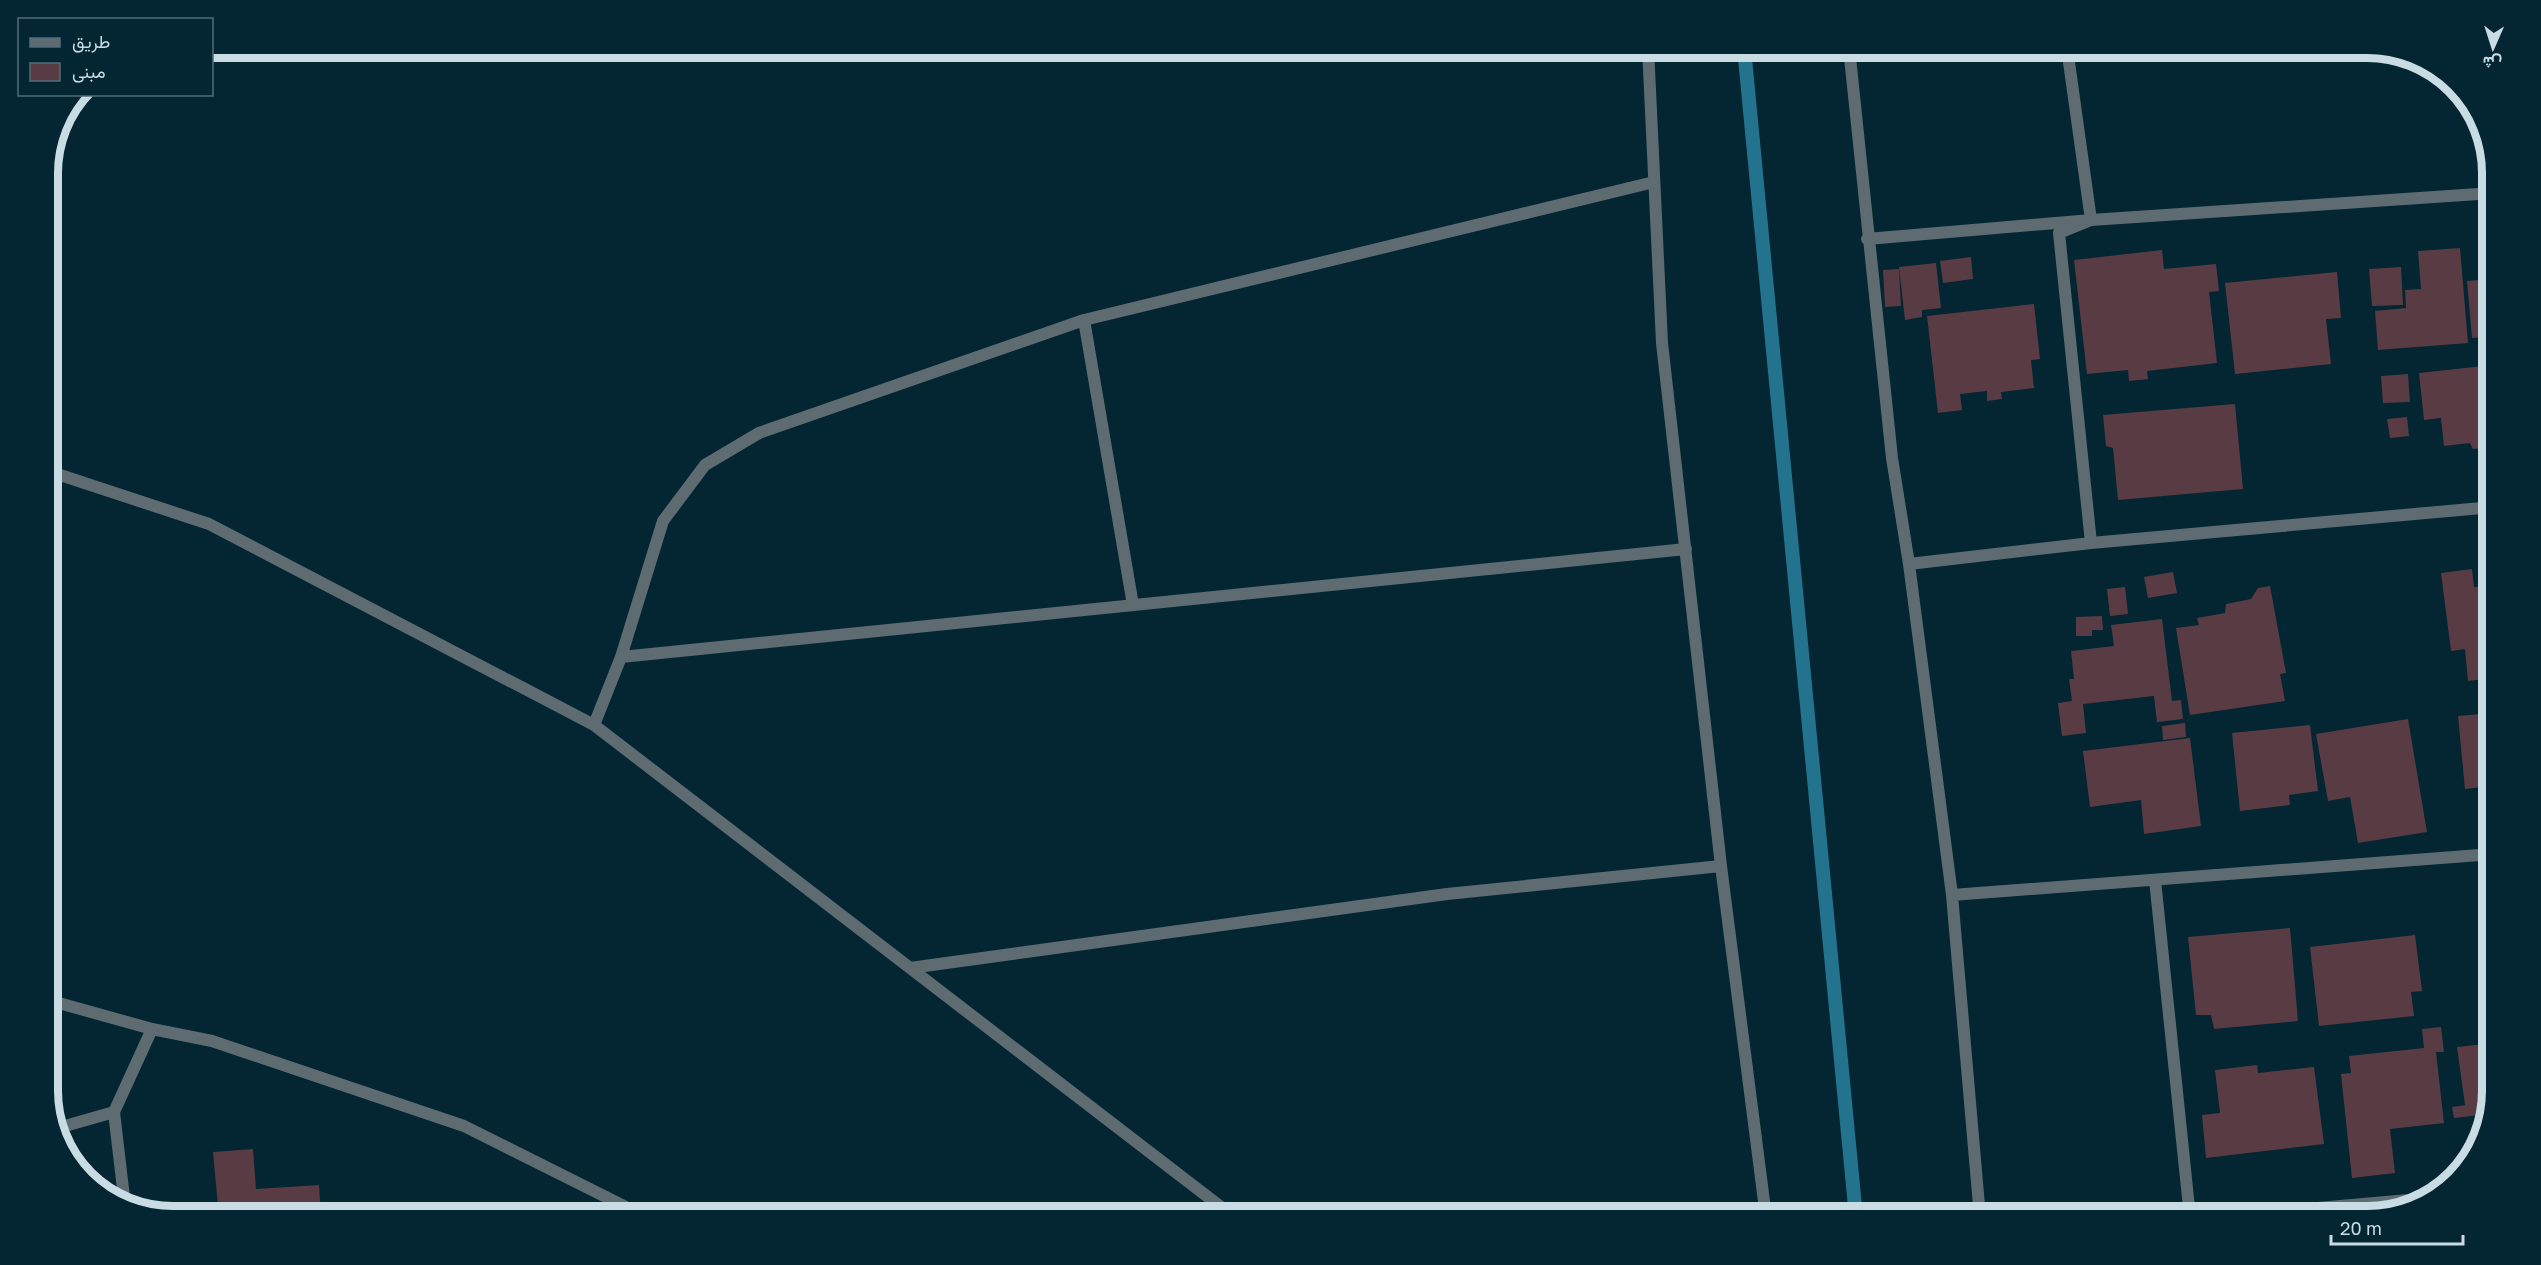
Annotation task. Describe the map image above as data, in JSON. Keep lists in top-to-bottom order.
{
  "legend": ["طريق", "مبنى"],
  "scale_bar": "20 m",
  "north": "bottom"
}
